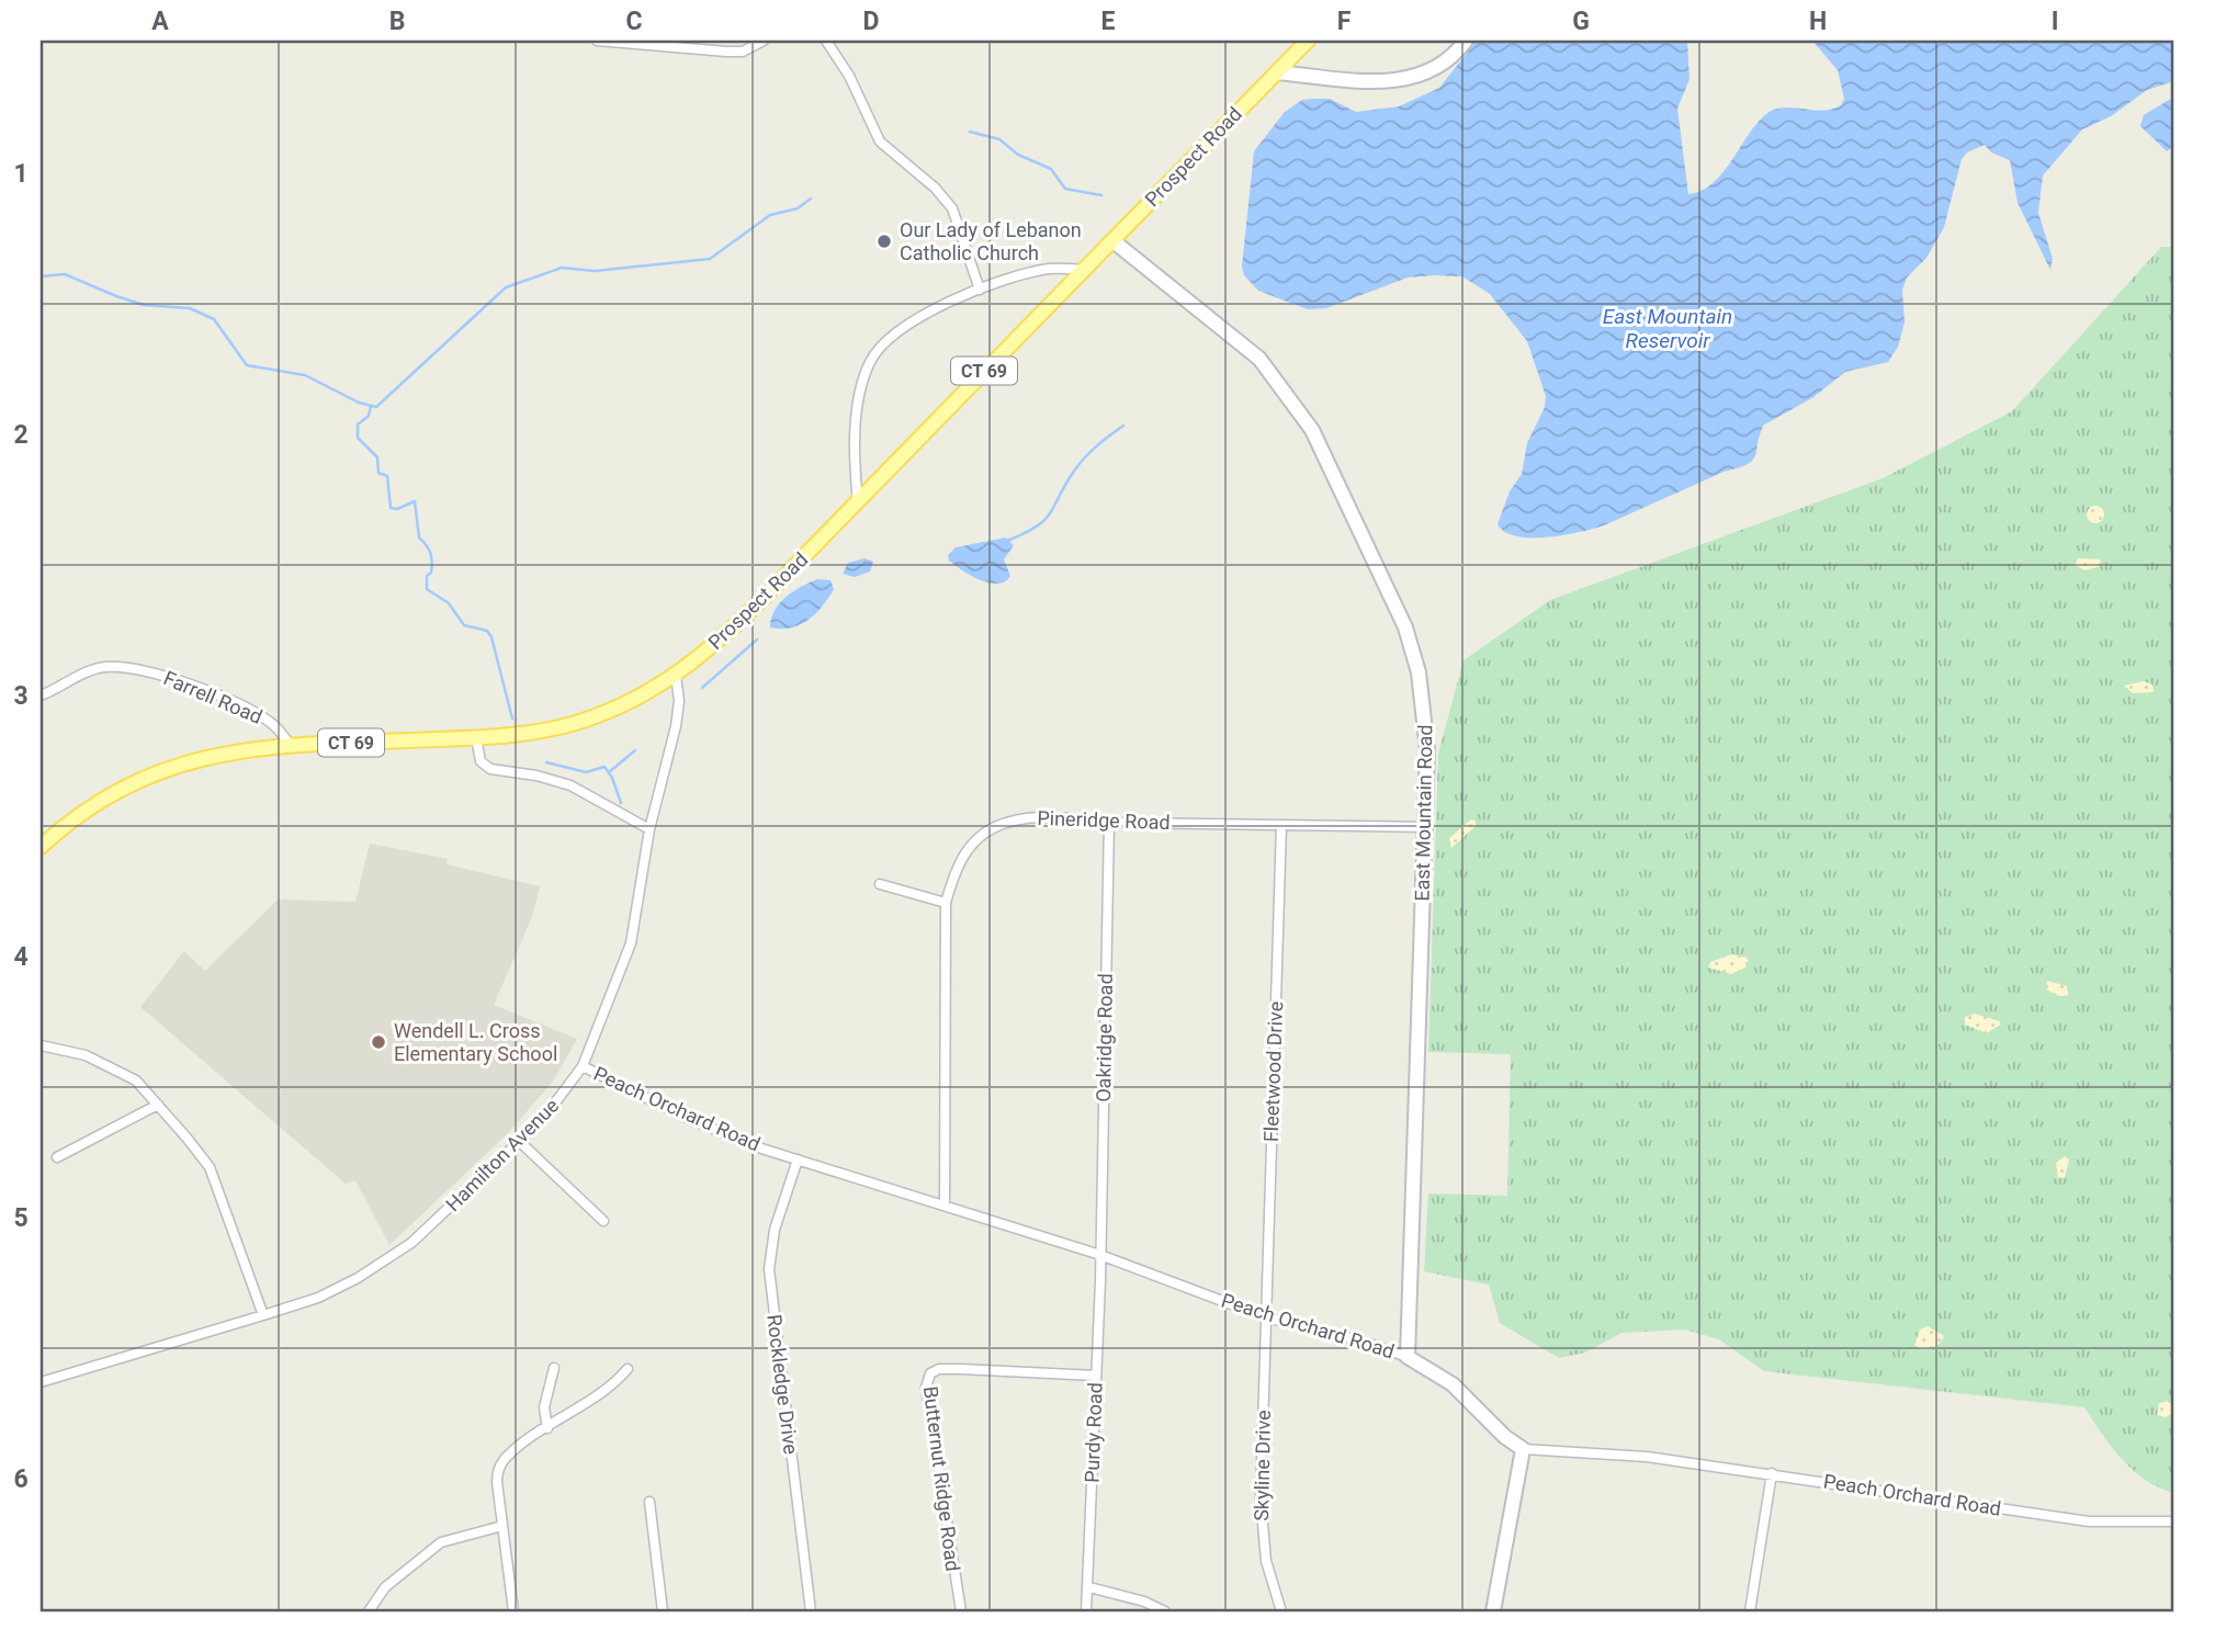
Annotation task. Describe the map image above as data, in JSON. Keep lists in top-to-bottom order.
{
  "streets": {
    "main road": ["Prospect Road", "CT 69"],
    "street": [
      "Farrell Road",
      "East Mountain Road",
      "Pineridge Road",
      "Oakridge Road",
      "Fleetwood Drive",
      "Peach Orchard Road",
      "Hamilton Avenue",
      "Rockledge Drive",
      "Purdy Road",
      "Skyline Drive",
      "Butternut Ridge Road"
    ]
  },
  "crossings": [
    ["Prospect Road", "Farrell Road"],
    ["Prospect Road", "East Mountain Road"],
    ["Prospect Road", "Hamilton Avenue"],
    ["East Mountain Road", "Pineridge Road"],
    ["East Mountain Road", "Peach Orchard Road"],
    ["Pineridge Road", "Oakridge Road"],
    ["Pineridge Road", "Fleetwood Drive"],
    ["Pineridge Road", "Peach Orchard Road"],
    ["Oakridge Road", "Peach Orchard Road"],
    ["Oakridge Road", "Purdy Road"],
    ["Fleetwood Drive", "Peach Orchard Road"],
    ["Fleetwood Drive", "Skyline Drive"],
    ["Peach Orchard Road", "Hamilton Avenue"],
    ["Peach Orchard Road", "Rockledge Drive"],
    ["Peach Orchard Road", "Purdy Road"],
    ["Peach Orchard Road", "Skyline Drive"],
    ["Purdy Road", "Butternut Ridge Road"]
  ],
  "water": ["East Mountain Reservoir"],
  "places": ["Our Lady of Lebanon Catholic Church", "Wendell L. Cross Elementary School"],
  "grid": {
    "columns": [
      "A",
      "B",
      "C",
      "D",
      "E",
      "F",
      "G",
      "H",
      "I"
    ],
    "rows": [
      "1",
      "2",
      "3",
      "4",
      "5",
      "6"
    ]
  }
}
